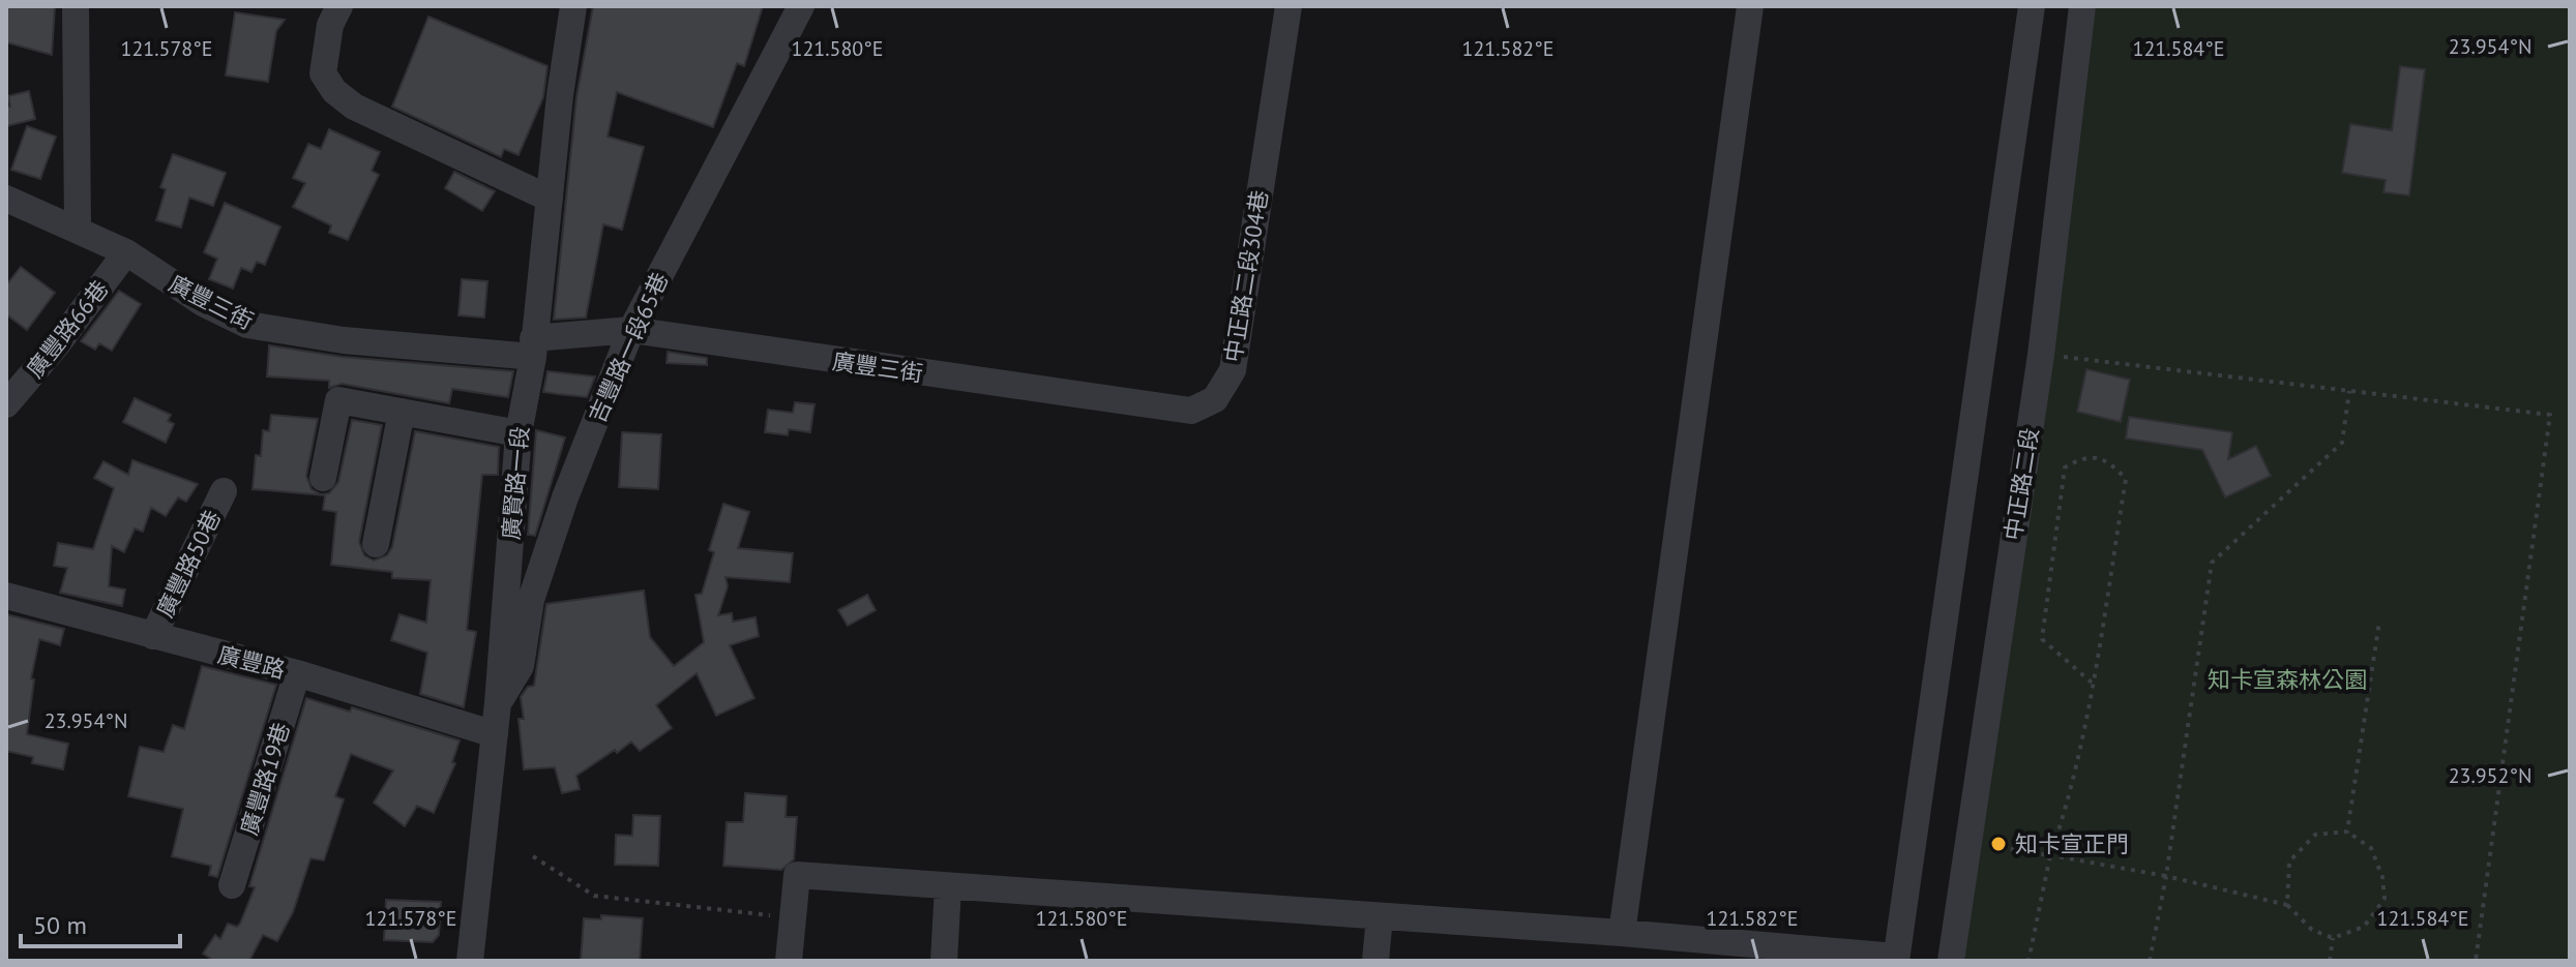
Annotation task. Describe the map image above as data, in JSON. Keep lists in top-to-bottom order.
{
  "streets": {
    "street": [
      "中正路二段304巷",
      "廣豐三街",
      "廣豐路66巷",
      "吉豐路一段65巷",
      "廣賢路一段",
      "中正路二段",
      "廣豐路50巷",
      "廣豐路",
      "廣豐路19巷"
    ]
  },
  "crossings": [
    ["中正路二段304巷", "廣豐三街"],
    ["廣豐三街", "廣豐路66巷"],
    ["廣豐三街", "吉豐路一段65巷"],
    ["廣豐三街", "廣賢路一段"],
    ["吉豐路一段65巷", "廣賢路一段"],
    ["廣賢路一段", "廣豐路"],
    ["廣豐路50巷", "廣豐路"],
    ["廣豐路", "廣豐路19巷"]
  ],
  "parks": ["知卡宣森林公園"],
  "places": ["知卡宣正門"],
  "scale_bar": "50 m",
  "coordinates": [
    "23.954°N",
    "121.578°E",
    "121.580°E",
    "121.582°E",
    "121.584°E",
    "23.952°N"
  ]
}
